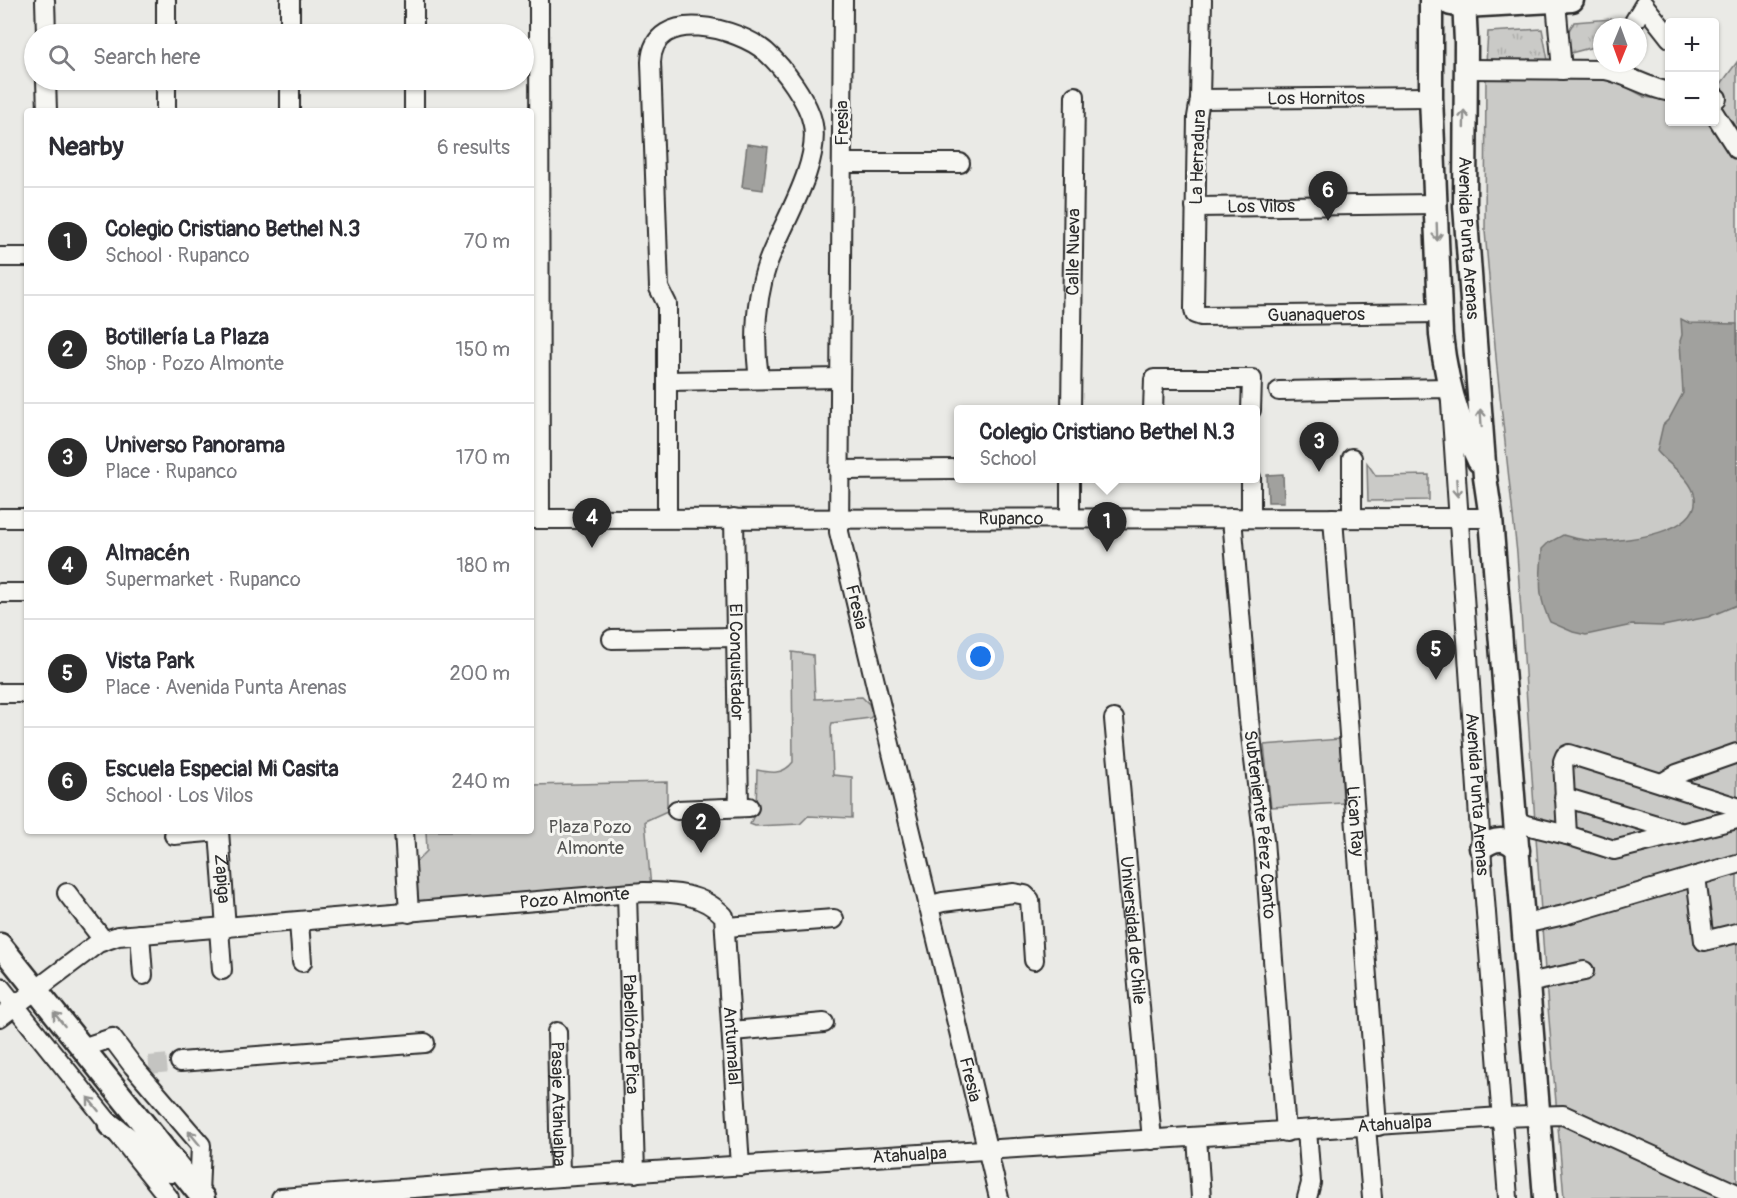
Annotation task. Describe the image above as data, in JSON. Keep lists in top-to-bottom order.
{
  "streets": {
    "main road": ["Avenida Punta Arenas"],
    "street": [
      "Los Hornitos",
      "Fresia",
      "La Herradura",
      "Los Vilos",
      "Calle Nueva",
      "Guanaqueros",
      "Rupanco",
      "El Conquistador",
      "Lican Ray",
      "Subteniente Pérez Canto",
      "Zapiga",
      "Pozo Almonte",
      "Universidad de Chile",
      "Pabellón de Pica",
      "Antumalal",
      "Pasaje Atahualpa",
      "Atahualpa"
    ]
  },
  "crossings": [
    ["Los Hornitos", "La Herradura"],
    ["Los Hornitos", "Avenida Punta Arenas"],
    ["Fresia", "Rupanco"],
    ["Fresia", "Atahualpa"],
    ["La Herradura", "Los Vilos"],
    ["La Herradura", "Guanaqueros"],
    ["Los Vilos", "Avenida Punta Arenas"],
    ["Avenida Punta Arenas", "Guanaqueros"],
    ["Avenida Punta Arenas", "Rupanco"],
    ["Avenida Punta Arenas", "Atahualpa"],
    ["Rupanco", "El Conquistador"],
    ["Rupanco", "Lican Ray"],
    ["Rupanco", "Subteniente Pérez Canto"],
    ["Lican Ray", "Atahualpa"],
    ["Subteniente Pérez Canto", "Atahualpa"],
    ["Zapiga", "Pozo Almonte"],
    ["Pozo Almonte", "Pabellón de Pica"],
    ["Pozo Almonte", "Antumalal"],
    ["Universidad de Chile", "Atahualpa"],
    ["Pabellón de Pica", "Atahualpa"],
    ["Antumalal", "Atahualpa"],
    ["Pasaje Atahualpa", "Atahualpa"]
  ],
  "parks": ["Plaza Pozo Almonte"],
  "north": "bottom",
  "page": {
    "map_buttons": ["+", "−"],
    "search": "Search here",
    "heading": ["Nearby", "6 results"],
    "pins": [
      "6",
      "3",
      "4",
      "1",
      "5",
      "2"
    ],
    "list": [
      {
        "mark": "1",
        "name": "Colegio Cristiano Bethel N.3",
        "note": "School · Rupanco",
        "value": "70 m"
      },
      {
        "mark": "2",
        "name": "Botillería La Plaza",
        "note": "Shop · Pozo Almonte",
        "value": "150 m"
      },
      {
        "mark": "3",
        "name": "Universo Panorama",
        "note": "Place · Rupanco",
        "value": "170 m"
      },
      {
        "mark": "4",
        "name": "Almacén",
        "note": "Supermarket · Rupanco",
        "value": "180 m"
      },
      {
        "mark": "5",
        "name": "Vista Park",
        "note": "Place · Avenida Punta Arenas",
        "value": "200 m"
      },
      {
        "mark": "6",
        "name": "Escuela Especial Mi Casita",
        "note": "School · Los Vilos",
        "value": "240 m"
      }
    ],
    "popup": ["Colegio Cristiano Bethel N.3", "School"]
  }
}
